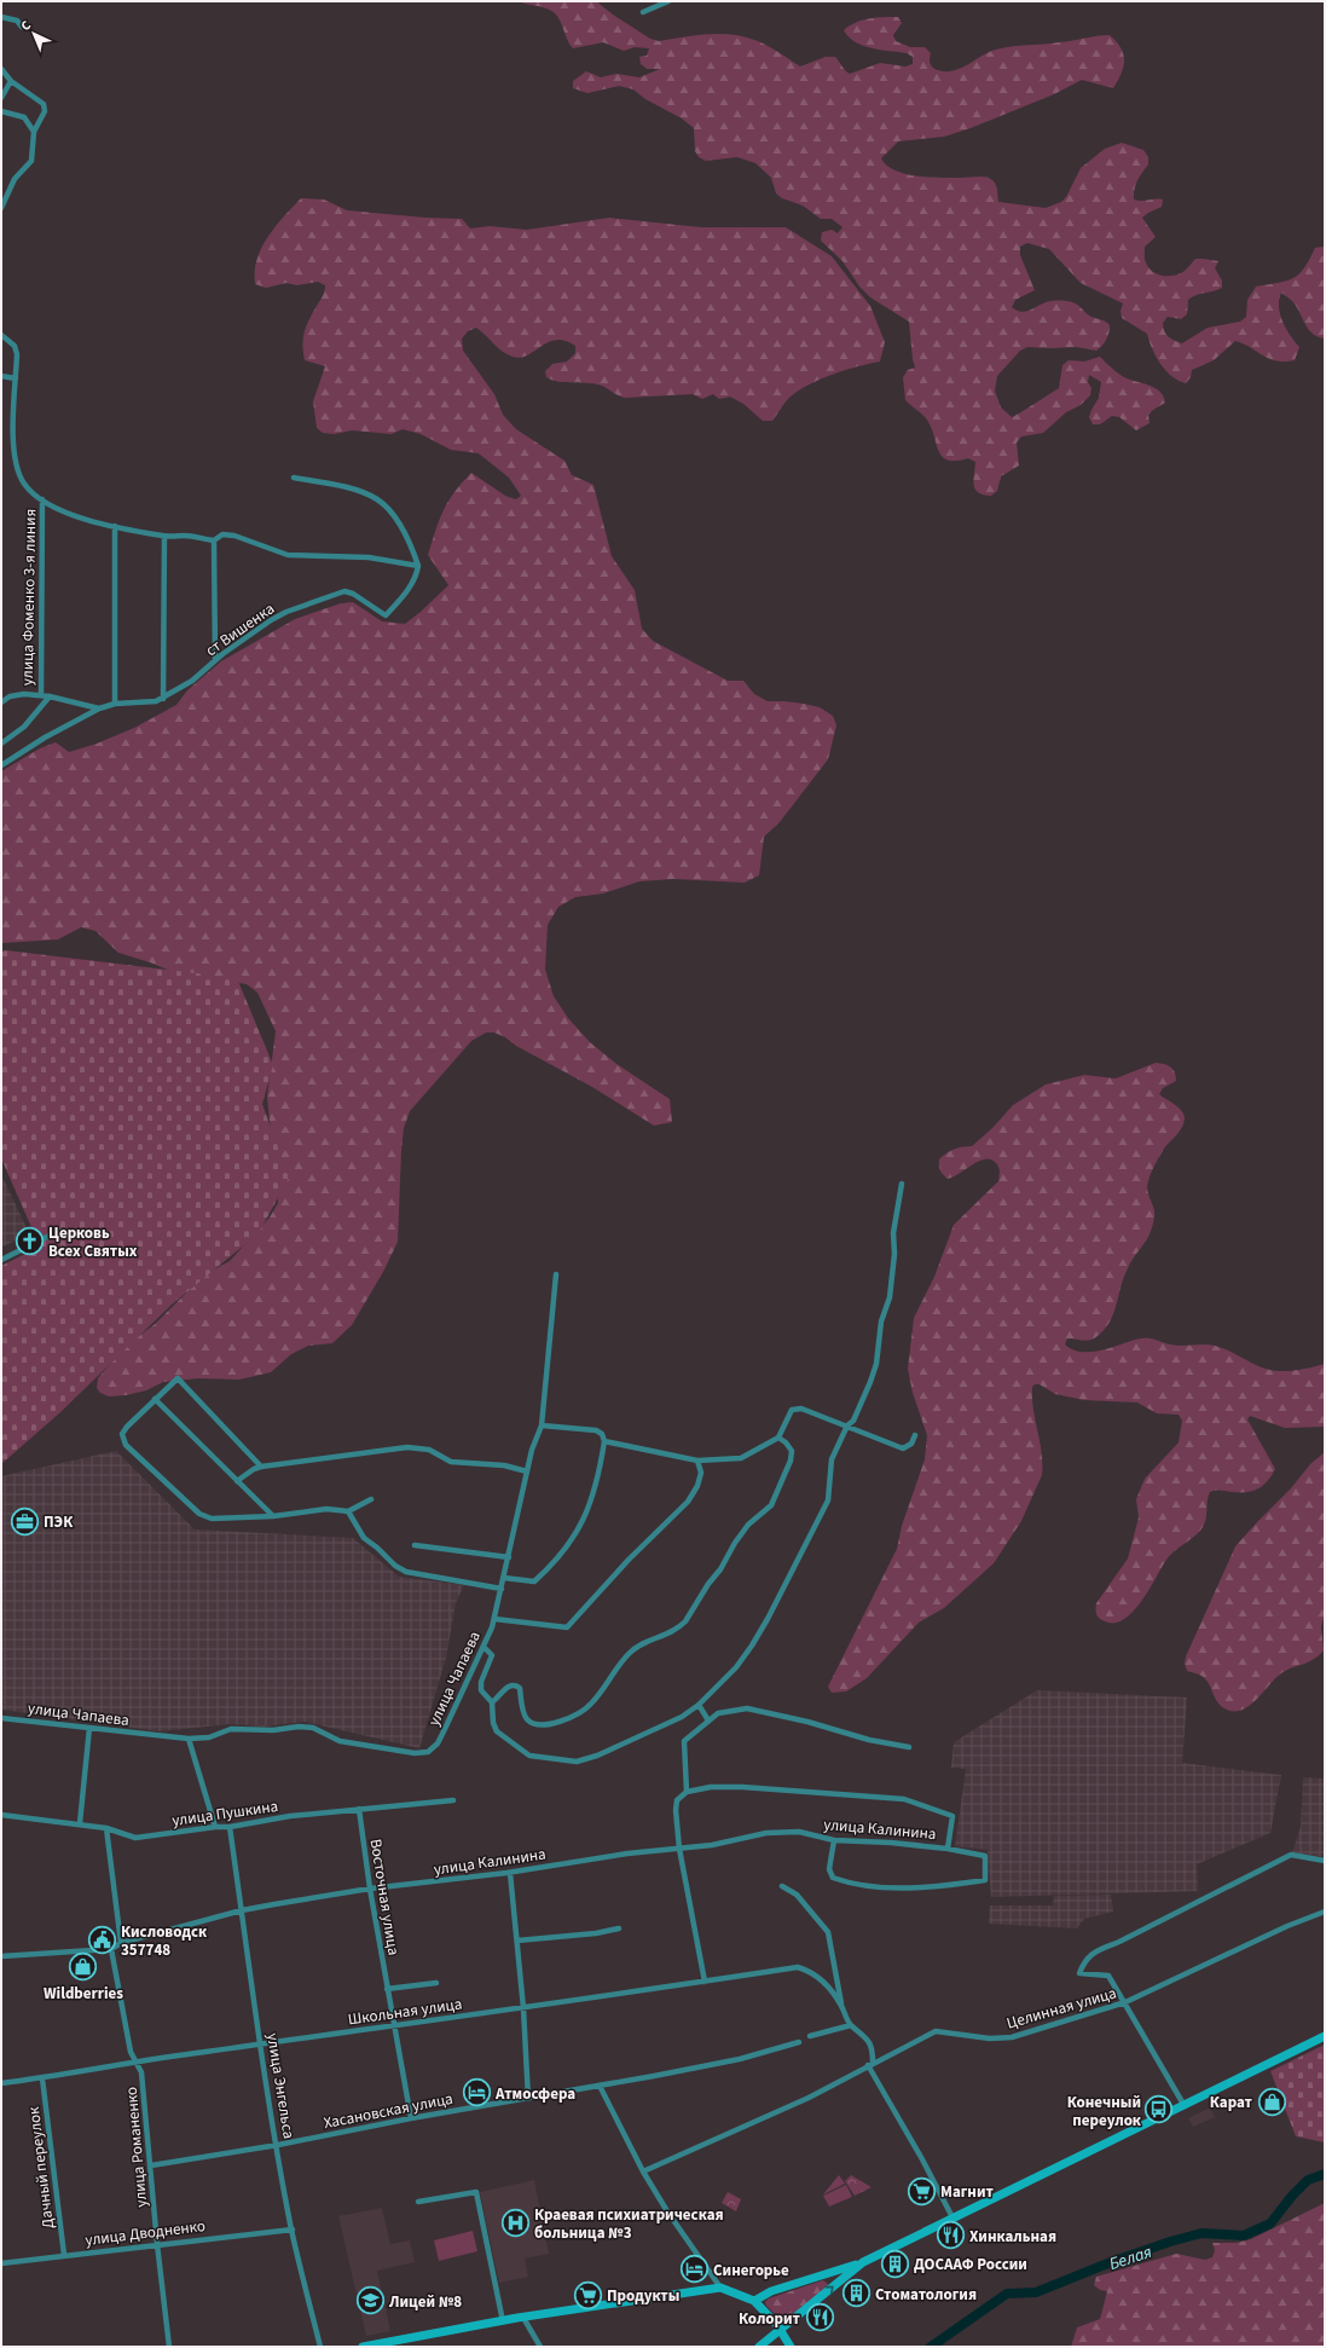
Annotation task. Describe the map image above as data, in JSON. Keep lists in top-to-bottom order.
{
  "streets": {
    "street": [
      "улица Фоменко 3-я линия",
      "ст Вишенка",
      "улица Чапаева",
      "улица Пушкина",
      "улица Калинина",
      "Восточная улица",
      "Целинная улица",
      "Школьная улица",
      "улица Энгельса",
      "Хасановская улица",
      "улица Романенко",
      "Дачный переулок",
      "улица Дводненко"
    ]
  },
  "crossings": [
    ["улица Фоменко 3-я линия", "ст Вишенка"],
    ["улица Пушкина", "Восточная улица"],
    ["улица Пушкина", "улица Энгельса"],
    ["улица Калинина", "Восточная улица"],
    ["улица Калинина", "улица Энгельса"],
    ["улица Калинина", "улица Романенко"],
    ["Восточная улица", "Школьная улица"],
    ["Восточная улица", "Хасановская улица"],
    ["Школьная улица", "улица Энгельса"],
    ["Школьная улица", "улица Романенко"],
    ["Школьная улица", "Дачный переулок"],
    ["улица Энгельса", "Хасановская улица"],
    ["улица Энгельса", "улица Дводненко"],
    ["Хасановская улица", "улица Романенко"],
    ["улица Романенко", "улица Дводненко"],
    ["Дачный переулок", "улица Дводненко"]
  ],
  "water": ["Белая"],
  "places": {
    "church": ["Церковь Всех Святых"],
    "office": ["ПЭК"],
    "public building": ["Кисловодск 357748"],
    "shop": ["Wildberries", "Карат"],
    "hotel": ["Атмосфера", "Синегорье"],
    "bus stop": ["Конечный переулок"],
    "supermarket": ["Магнит", "Продукты"],
    "hospital": ["Краевая психиатрическая больница №3"],
    "restaurant": ["Хинкальная", "Колорит"],
    "building": ["ДОСААФ России", "Стоматология"],
    "school or university": ["Лицей №8"]
  },
  "north": "top left"
}
